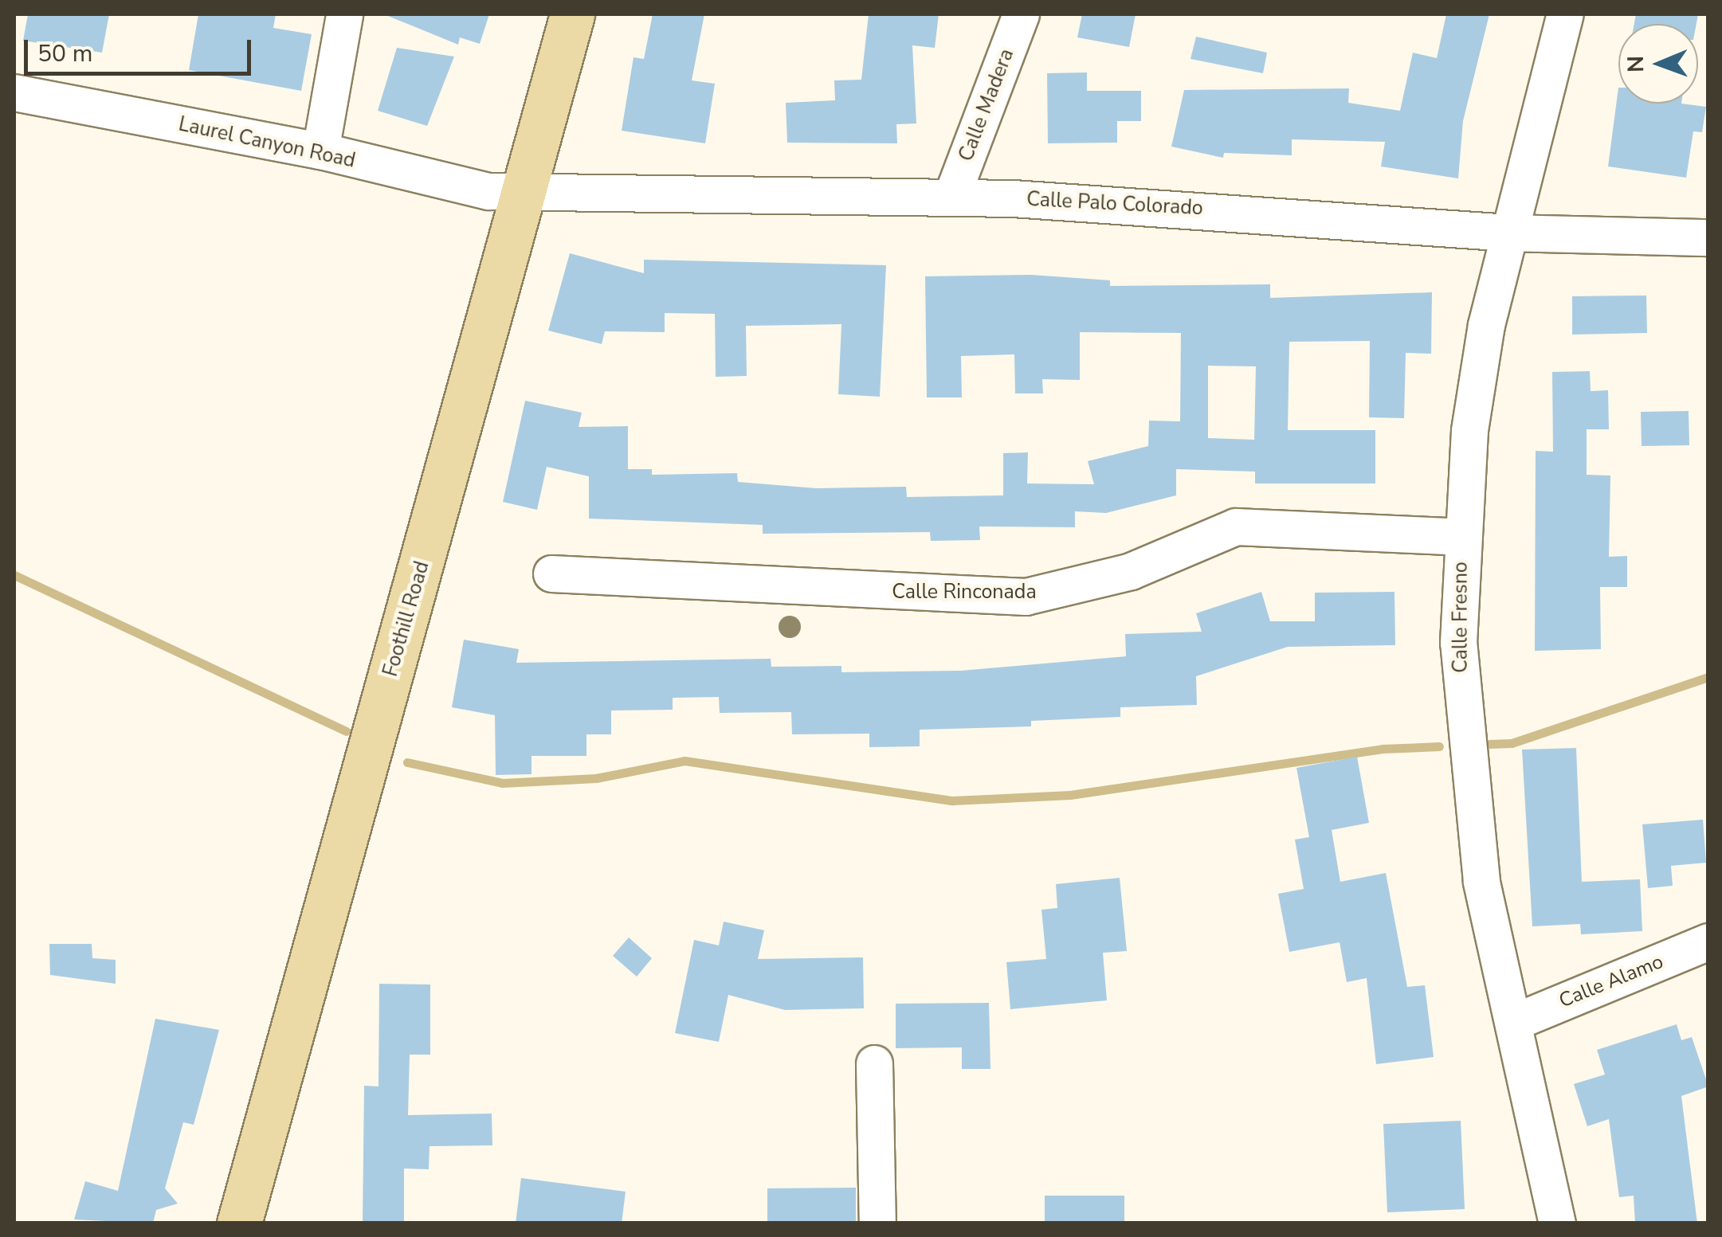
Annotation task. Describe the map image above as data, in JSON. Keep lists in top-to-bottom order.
{
  "streets": {
    "main road": ["Foothill Road"],
    "street": [
      "Calle Madera",
      "Laurel Canyon Road",
      "Calle Palo Colorado",
      "Calle Rinconada",
      "Calle Fresno",
      "Calle Alamo"
    ]
  },
  "crossings": [
    ["Calle Madera", "Calle Palo Colorado"],
    ["Laurel Canyon Road", "Calle Palo Colorado"],
    ["Laurel Canyon Road", "Foothill Road"],
    ["Calle Palo Colorado", "Calle Fresno"],
    ["Calle Palo Colorado", "Foothill Road"],
    ["Calle Rinconada", "Calle Fresno"],
    ["Calle Fresno", "Calle Alamo"]
  ],
  "scale_bar": "50 m",
  "north": "left"
}
